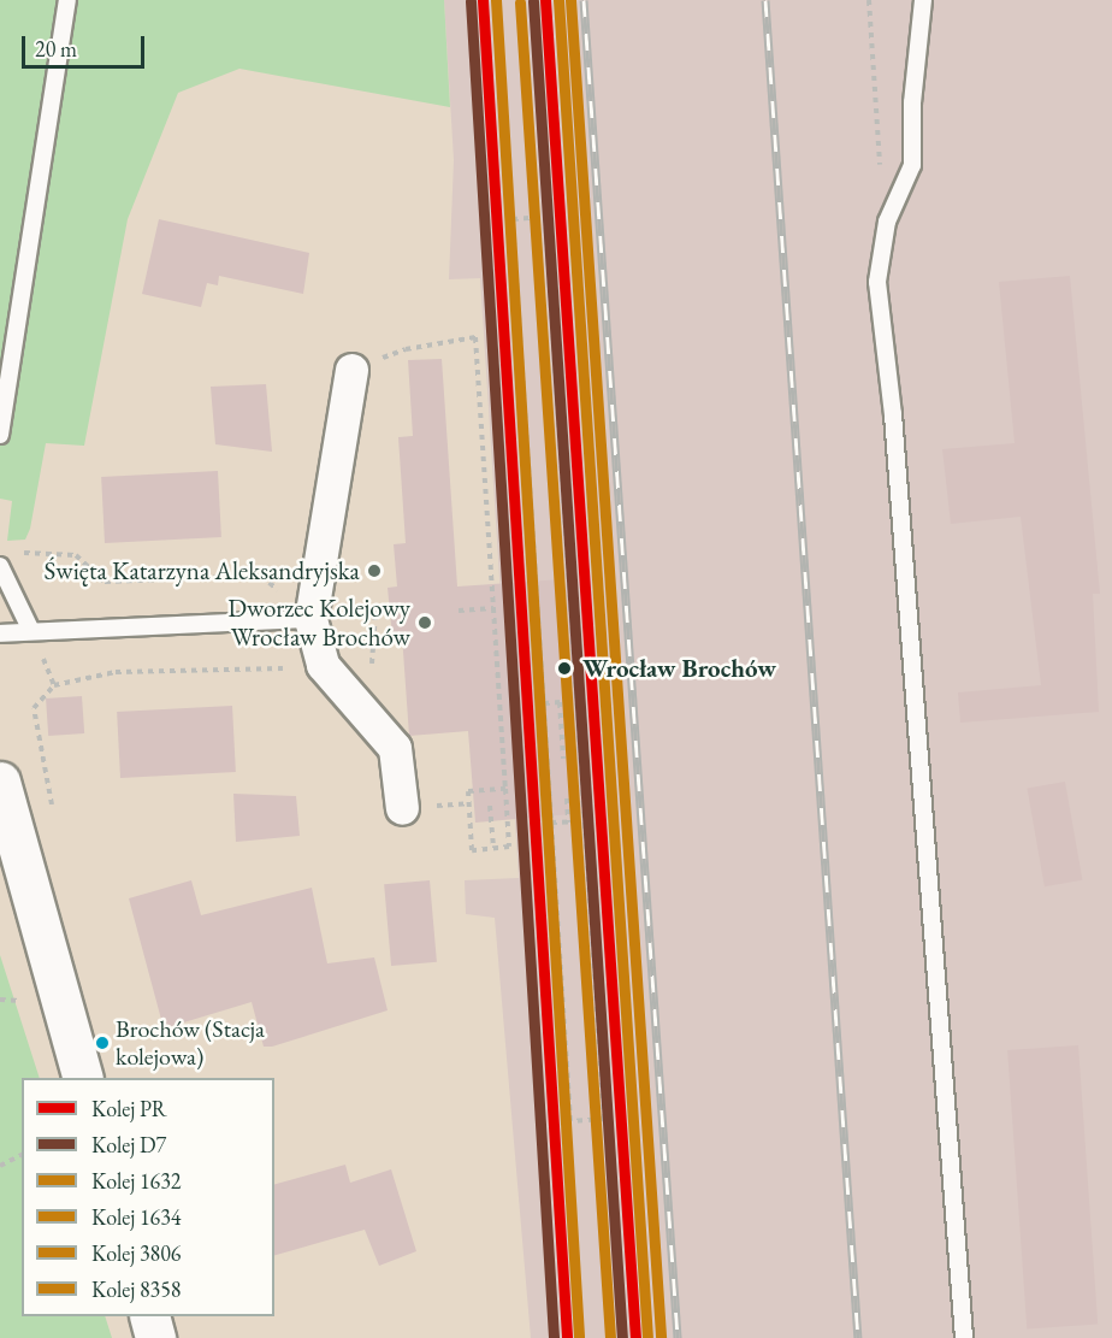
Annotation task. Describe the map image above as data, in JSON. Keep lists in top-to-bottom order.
{
  "places": [
    "Święta Katarzyna Aleksandryjska",
    "Dworzec Kolejowy Wrocław Brochów",
    "Wrocław Brochów",
    "Brochów (Stacja kolejowa)"
  ],
  "lines": [
    "rail line PR",
    "rail line 1632",
    "rail line 3806",
    "rail line 8358",
    "rail line D7",
    "rail line 1634"
  ],
  "legend": [
    "Kolej PR",
    "Kolej D7",
    "Kolej 1632",
    "Kolej 1634",
    "Kolej 3806",
    "Kolej 8358"
  ],
  "scale_bar": "20 m"
}
